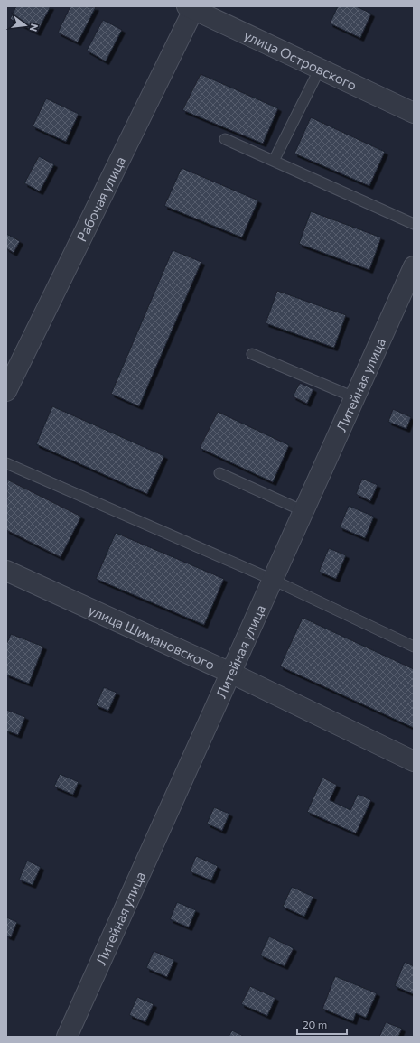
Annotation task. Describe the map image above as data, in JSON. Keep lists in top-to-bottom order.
{
  "streets": {
    "street": [
      "улица Островского",
      "Рабочая улица",
      "Литейная улица",
      "улица Шимановского"
    ]
  },
  "crossings": [
    ["улица Островского", "Рабочая улица"],
    ["Литейная улица", "улица Шимановского"]
  ],
  "scale_bar": "20 m",
  "north": "right"
}
